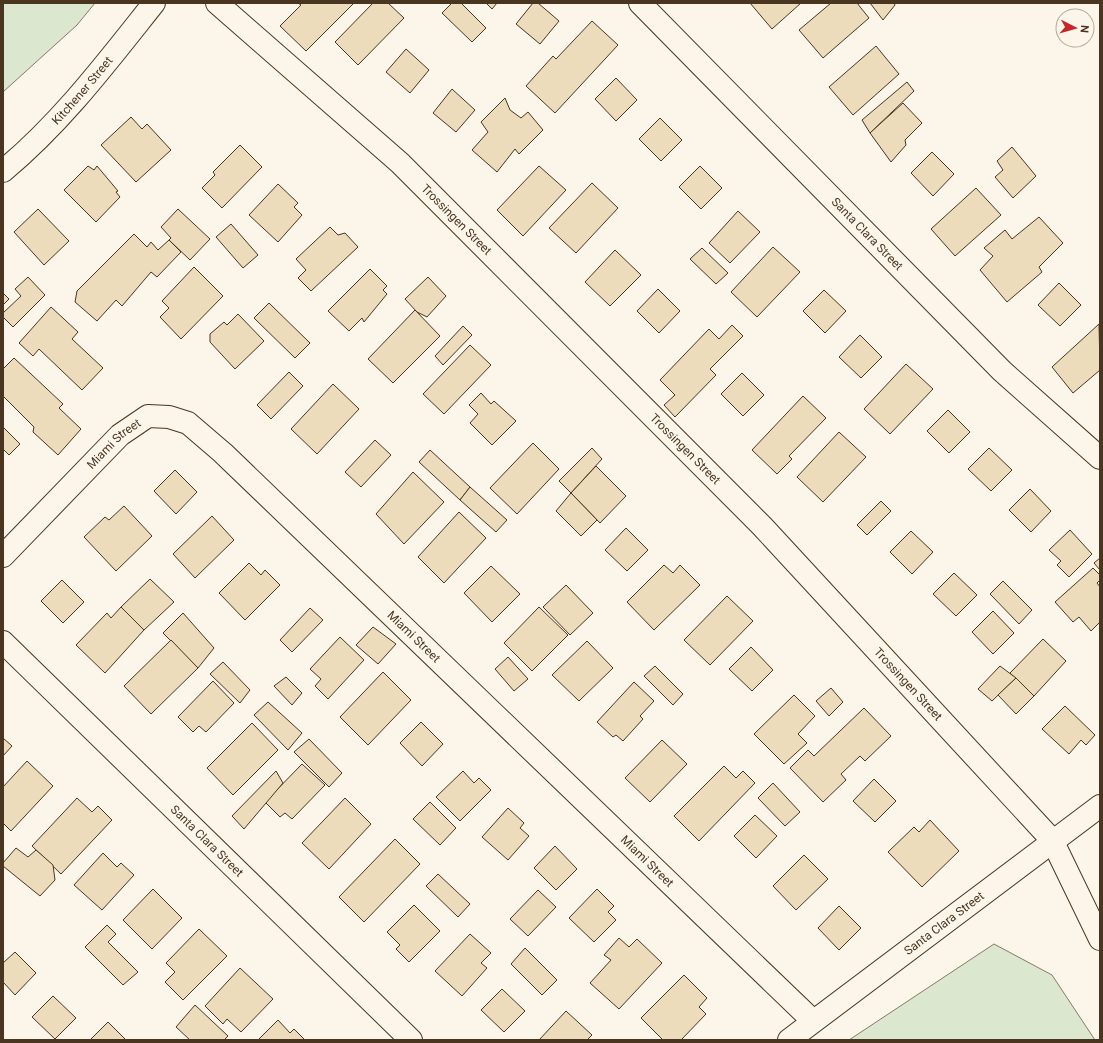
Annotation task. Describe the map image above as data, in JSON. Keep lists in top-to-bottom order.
{
  "streets": {
    "street": [
      "Kitchener Street",
      "Trossingen Street",
      "Santa Clara Street",
      "Miami Street"
    ]
  },
  "crossings": [
    ["Trossingen Street", "Santa Clara Street"],
    ["Santa Clara Street", "Miami Street"]
  ],
  "north": "right"
}
